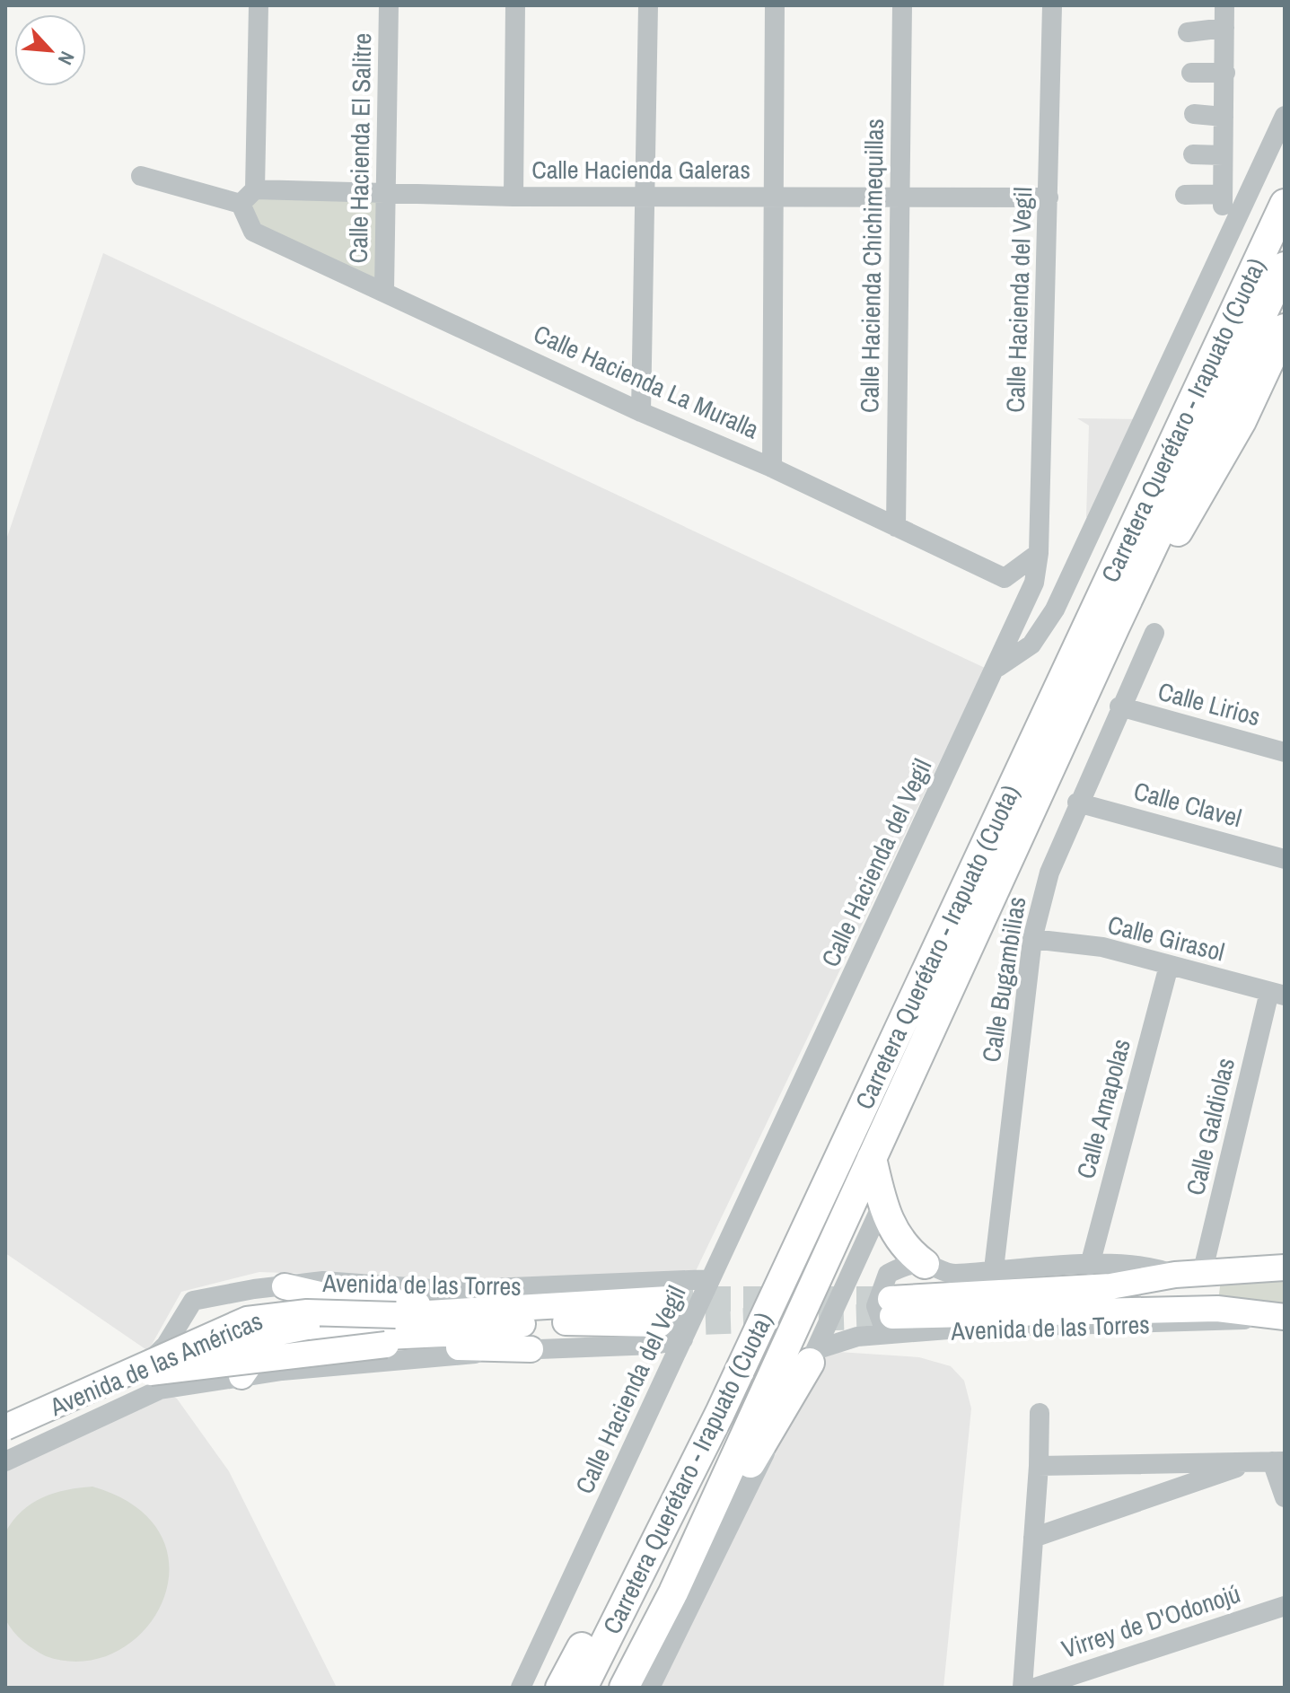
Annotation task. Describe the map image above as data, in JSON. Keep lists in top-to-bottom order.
{
  "streets": {
    "highway": ["Carretera Querétaro - Irapuato (Cuota)"],
    "main road": ["Avenida de las Torres", "Avenida de las Américas"],
    "street": [
      "Calle Hacienda El Salitre",
      "Calle Hacienda Galeras",
      "Calle Hacienda Chichimequillas",
      "Calle Hacienda del Vegil",
      "Calle Hacienda La Muralla",
      "Calle Lirios",
      "Calle Clavel",
      "Calle Girasol",
      "Calle Bugambilias",
      "Calle Amapolas",
      "Calle Galdiolas",
      "Virrey de D'Odonojú"
    ]
  },
  "crossings": [
    ["Calle Hacienda El Salitre", "Calle Hacienda Galeras"],
    ["Calle Hacienda El Salitre", "Calle Hacienda La Muralla"],
    ["Calle Hacienda Galeras", "Calle Hacienda Chichimequillas"],
    ["Calle Hacienda Galeras", "Calle Hacienda del Vegil"],
    ["Calle Hacienda Galeras", "Calle Hacienda La Muralla"],
    ["Calle Hacienda Chichimequillas", "Calle Hacienda La Muralla"],
    ["Calle Hacienda del Vegil", "Calle Hacienda La Muralla"],
    ["Calle Hacienda del Vegil", "Avenida de las Torres"],
    ["Calle Lirios", "Calle Bugambilias"],
    ["Calle Clavel", "Calle Bugambilias"],
    ["Calle Girasol", "Calle Bugambilias"],
    ["Calle Girasol", "Calle Amapolas"],
    ["Calle Girasol", "Calle Galdiolas"],
    ["Calle Galdiolas", "Avenida de las Torres"],
    ["Avenida de las Torres", "Avenida de las Américas"]
  ],
  "north": "bottom right"
}
